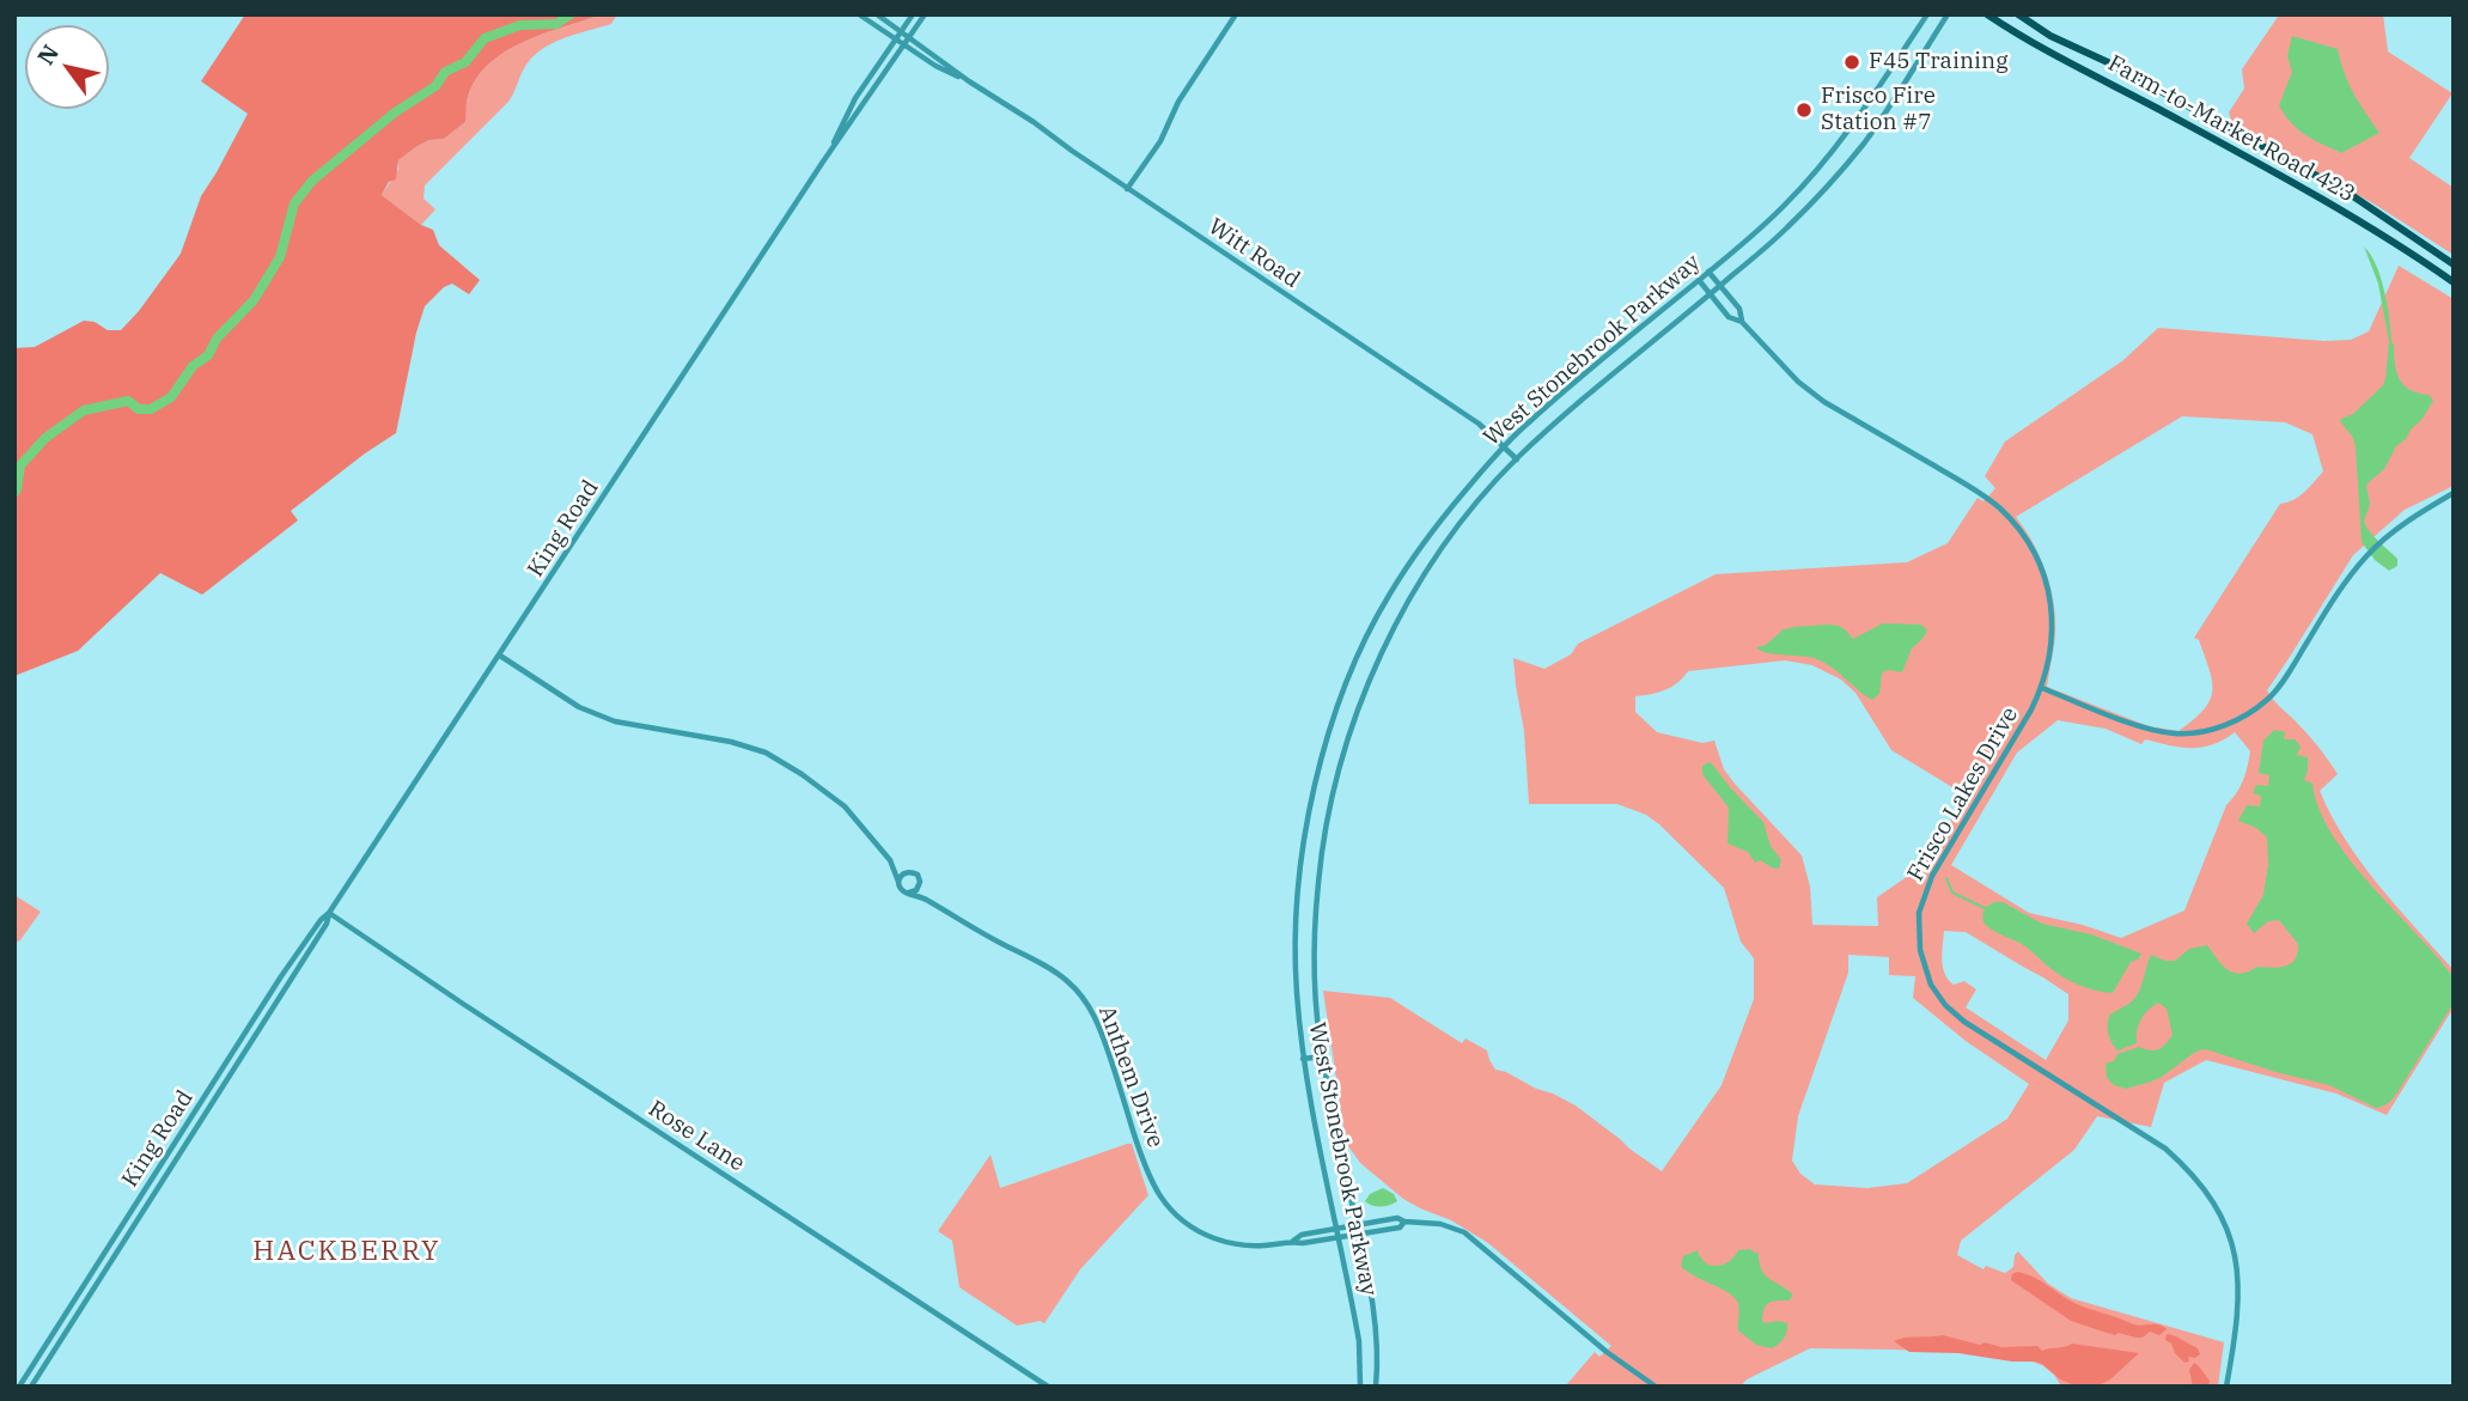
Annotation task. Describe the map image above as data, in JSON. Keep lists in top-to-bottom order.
{
  "streets": {
    "main road": ["Farm-to-Market Road 423"],
    "street": [
      "Witt Road",
      "West Stonebrook Parkway",
      "King Road",
      "Frisco Lakes Drive",
      "Anthem Drive",
      "Rose Lane"
    ]
  },
  "crossings": [
    ["Witt Road", "West Stonebrook Parkway"],
    ["Witt Road", "King Road"],
    ["West Stonebrook Parkway", "Frisco Lakes Drive"],
    ["West Stonebrook Parkway", "Anthem Drive"],
    ["King Road", "Rose Lane"]
  ],
  "districts": ["HACKBERRY"],
  "places": ["F45 Training", "Frisco Fire Station #7"],
  "north": "top left"
}
